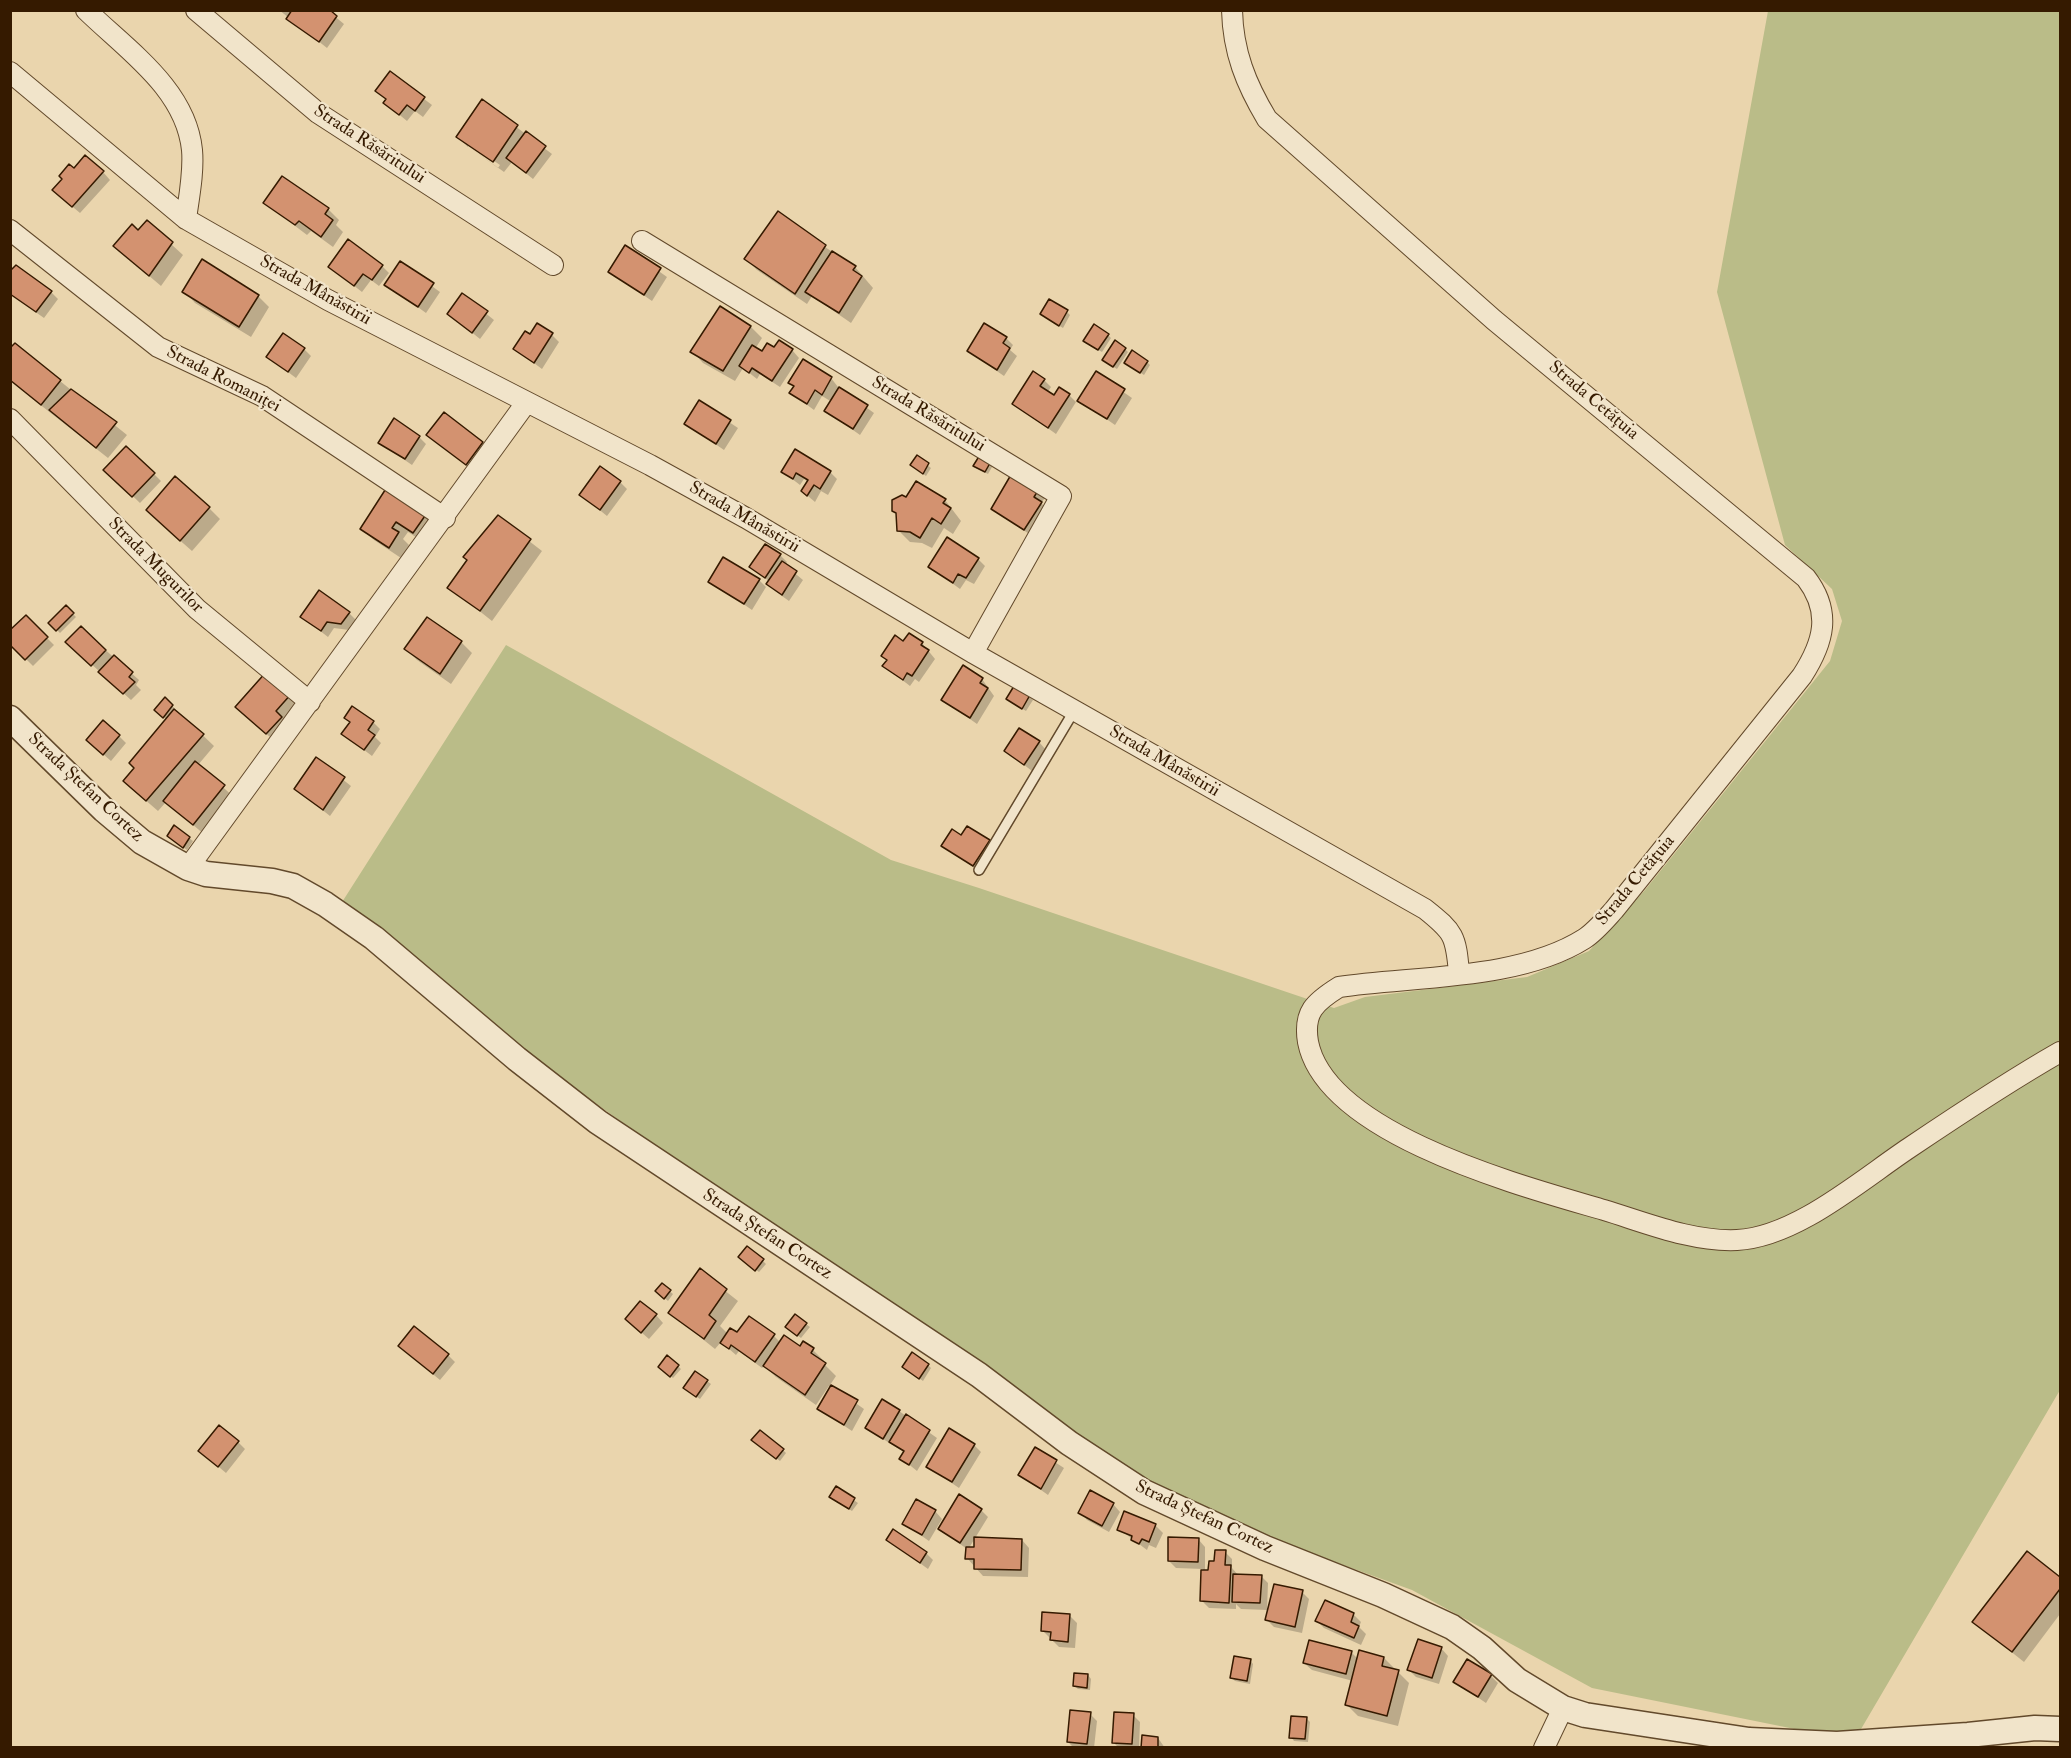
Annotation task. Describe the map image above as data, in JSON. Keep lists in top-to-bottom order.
{
  "streets": {
    "street": [
      "Strada Răsăritului",
      "Strada Mânăstirii",
      "Strada Romaniței",
      "Strada Cetățuia",
      "Strada Mugurilor",
      "Strada Ștefan Cortez"
    ]
  },
  "crossings": [
    ["Strada Răsăritului", "Strada Mânăstirii"],
    ["Strada Mânăstirii", "Strada Cetățuia"]
  ]
}
